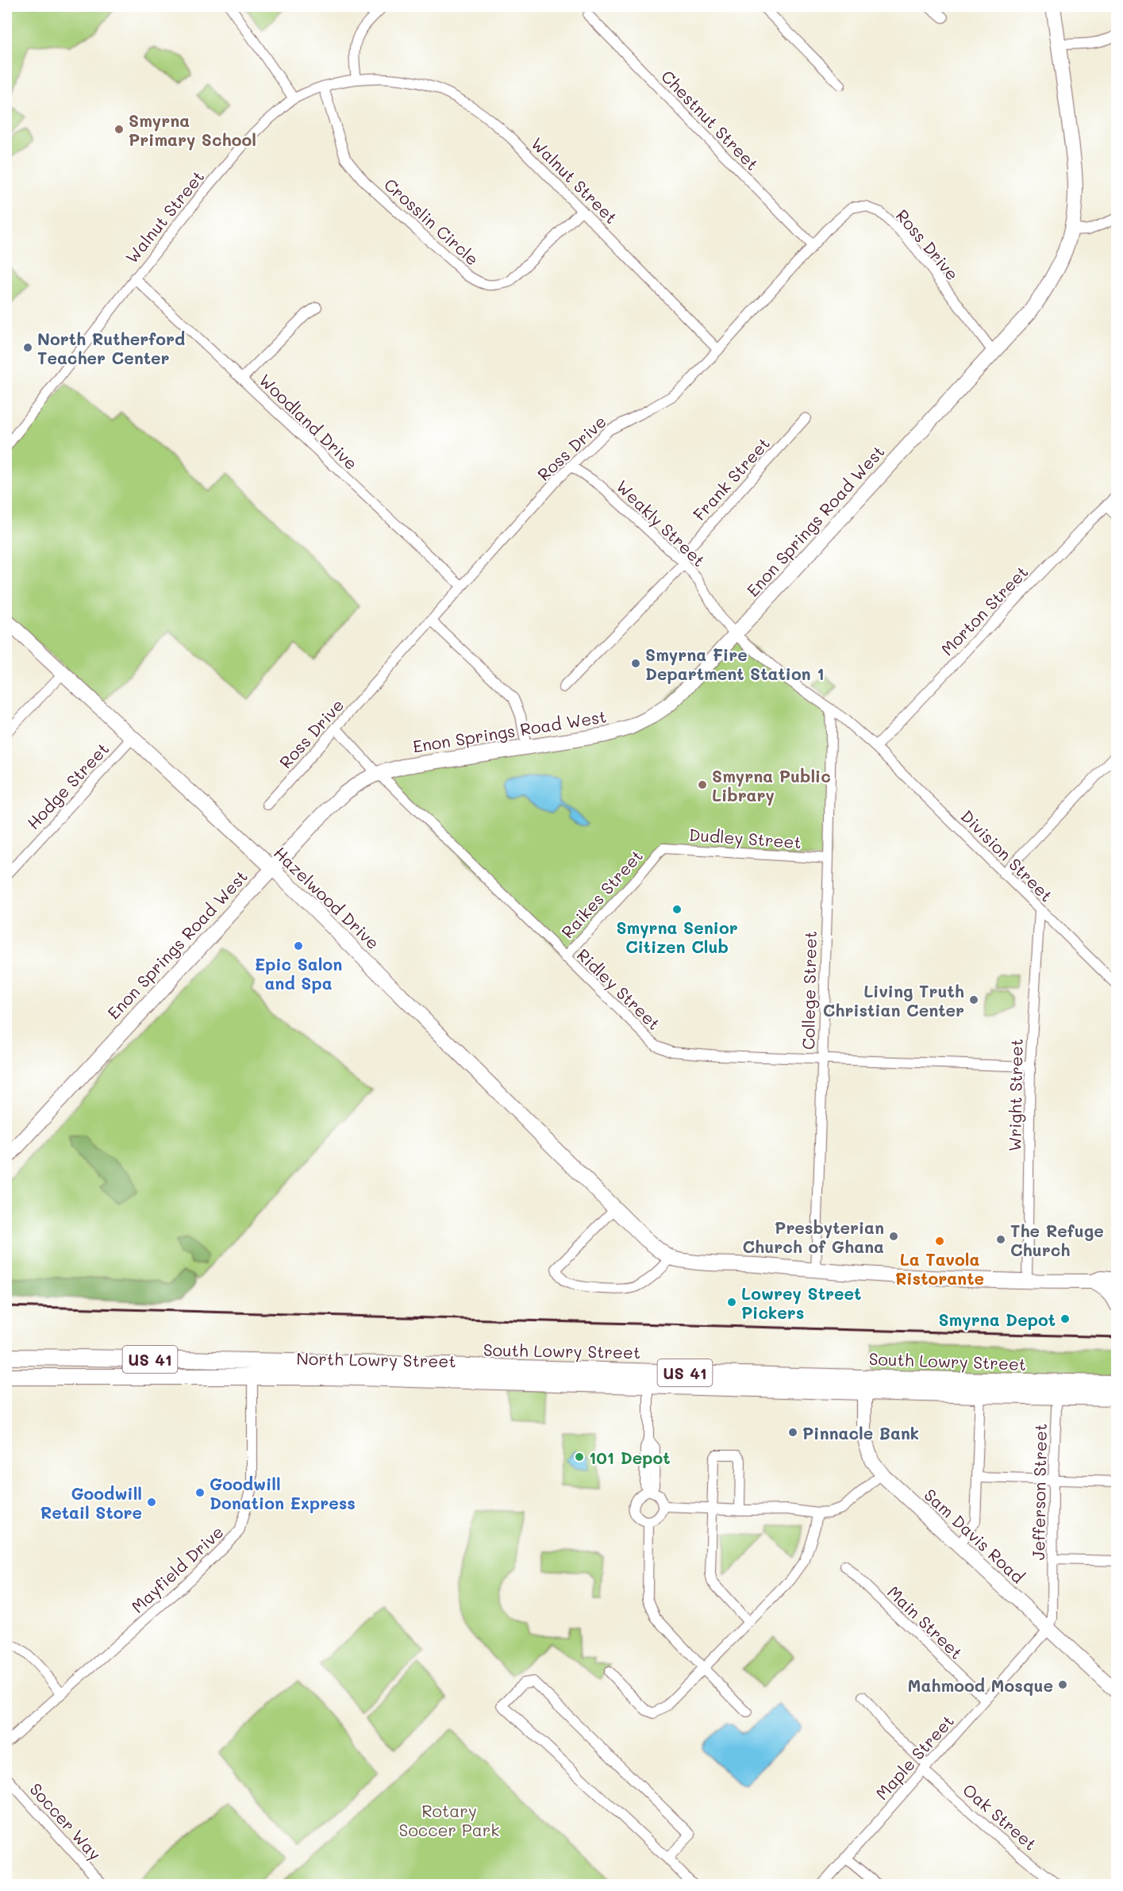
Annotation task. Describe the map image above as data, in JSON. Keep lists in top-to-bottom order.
{
  "streets": {
    "main road": ["South Lowry Street", "US 41", "North Lowry Street"],
    "street": [
      "Chestnut Street",
      "Walnut Street",
      "Crosslin Circle",
      "Ross Drive",
      "Woodland Drive",
      "Frank Street",
      "Enon Springs Road West",
      "Weakly Street",
      "Morton Street",
      "Hodge Street",
      "Dudley Street",
      "Division Street",
      "Raikes Street",
      "Hazelwood Drive",
      "Ridley Street",
      "College Street",
      "Wright Street",
      "Jefferson Street",
      "Sam Davis Road",
      "Mayfield Drive",
      "Main Street",
      "Maple Street",
      "Oak Street",
      "Soccer Way"
    ]
  },
  "crossings": [
    ["Chestnut Street", "Ross Drive"],
    ["Walnut Street", "Crosslin Circle"],
    ["Walnut Street", "Ross Drive"],
    ["Walnut Street", "Woodland Drive"],
    ["Ross Drive", "Woodland Drive"],
    ["Ross Drive", "Enon Springs Road West"],
    ["Ross Drive", "Weakly Street"],
    ["Ross Drive", "Ridley Street"],
    ["Frank Street", "Weakly Street"],
    ["Enon Springs Road West", "Weakly Street"],
    ["Enon Springs Road West", "Hazelwood Drive"],
    ["Enon Springs Road West", "Ridley Street"],
    ["Morton Street", "Division Street"],
    ["Hodge Street", "Hazelwood Drive"],
    ["Dudley Street", "Raikes Street"],
    ["Dudley Street", "College Street"],
    ["Division Street", "Wright Street"],
    ["Raikes Street", "Ridley Street"],
    ["Hazelwood Drive", "College Street"],
    ["Hazelwood Drive", "Wright Street"],
    ["Ridley Street", "College Street"],
    ["Ridley Street", "Wright Street"],
    ["South Lowry Street", "US 41"],
    ["South Lowry Street", "North Lowry Street"],
    ["South Lowry Street", "Jefferson Street"],
    ["South Lowry Street", "Sam Davis Road"],
    ["South Lowry Street", "Mayfield Drive"],
    ["US 41", "Jefferson Street"],
    ["North Lowry Street", "Mayfield Drive"],
    ["Jefferson Street", "Sam Davis Road"],
    ["Jefferson Street", "Maple Street"],
    ["Sam Davis Road", "Maple Street"],
    ["Main Street", "Maple Street"],
    ["Maple Street", "Oak Street"]
  ],
  "parks": ["Rotary Soccer Park"],
  "places": [
    "Smyrna Primary School",
    "North Rutherford Teacher Center",
    "Smyrna Fire Department Station 1",
    "Smyrna Public Library",
    "Smyrna Senior Citizen Club",
    "Epic Salon and Spa",
    "Living Truth Christian Center",
    "Presbyterian Church of Ghana",
    "The Refuge Church",
    "La Tavola Ristorante",
    "Lowrey Street Pickers",
    "Smyrna Depot",
    "Pinnacle Bank",
    "101 Depot",
    "Goodwill Donation Express",
    "Goodwill Retail Store",
    "Mahmood Mosque"
  ]
}
